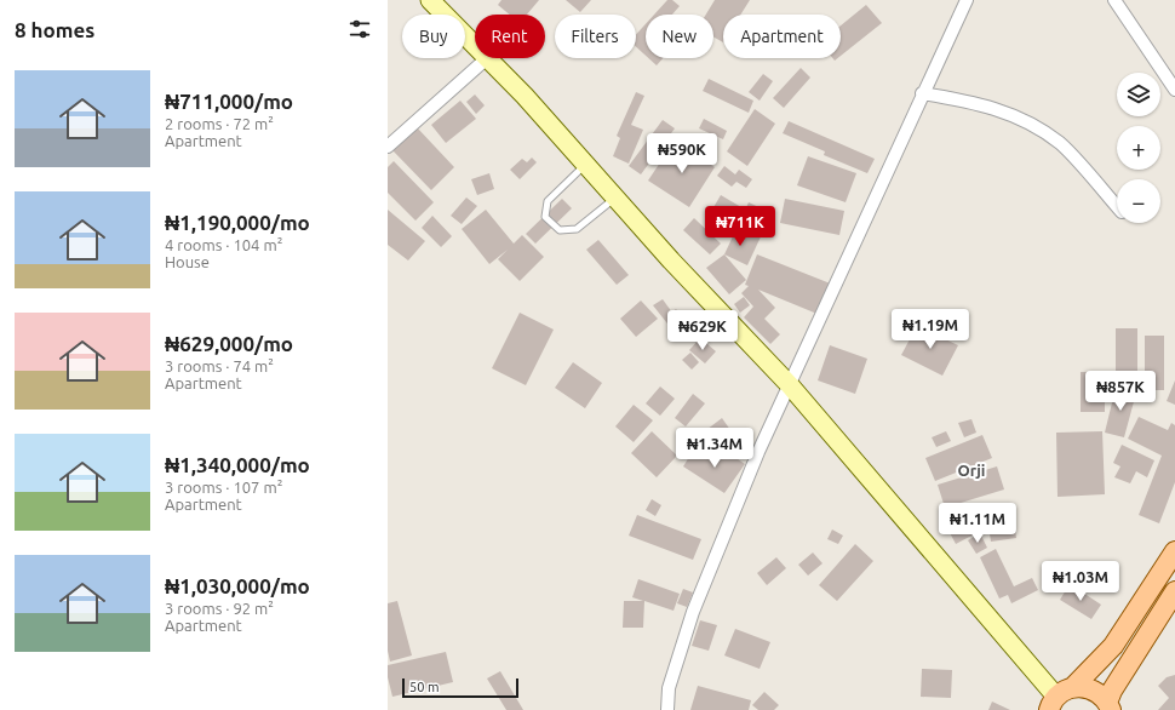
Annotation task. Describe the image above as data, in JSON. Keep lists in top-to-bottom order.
{
  "districts": ["Orji"],
  "scale_bar": "50 m",
  "page": {
    "heading": "8 homes",
    "chip": [
      "Buy",
      "Rent",
      "Filters",
      "New",
      "Apartment"
    ],
    "list": [
      {
        "name": "₦711,000/mo",
        "note": "2 rooms · 72 m² · Apartment"
      },
      {
        "name": "₦1,190,000/mo",
        "note": "4 rooms · 104 m² · House"
      },
      {
        "name": "₦629,000/mo",
        "note": "3 rooms · 74 m² · Apartment"
      },
      {
        "name": "₦1,340,000/mo",
        "note": "3 rooms · 107 m² · Apartment"
      },
      {
        "name": "₦1,030,000/mo",
        "note": "3 rooms · 92 m² · Apartment"
      }
    ],
    "map_buttons": ["+", "−"],
    "price": [
      "₦590K",
      "₦711K",
      "₦1.19M",
      "₦629K",
      "₦857K",
      "₦1.34M",
      "₦1.11M",
      "₦1.03M"
    ],
    "scale": "50 m"
  }
}
